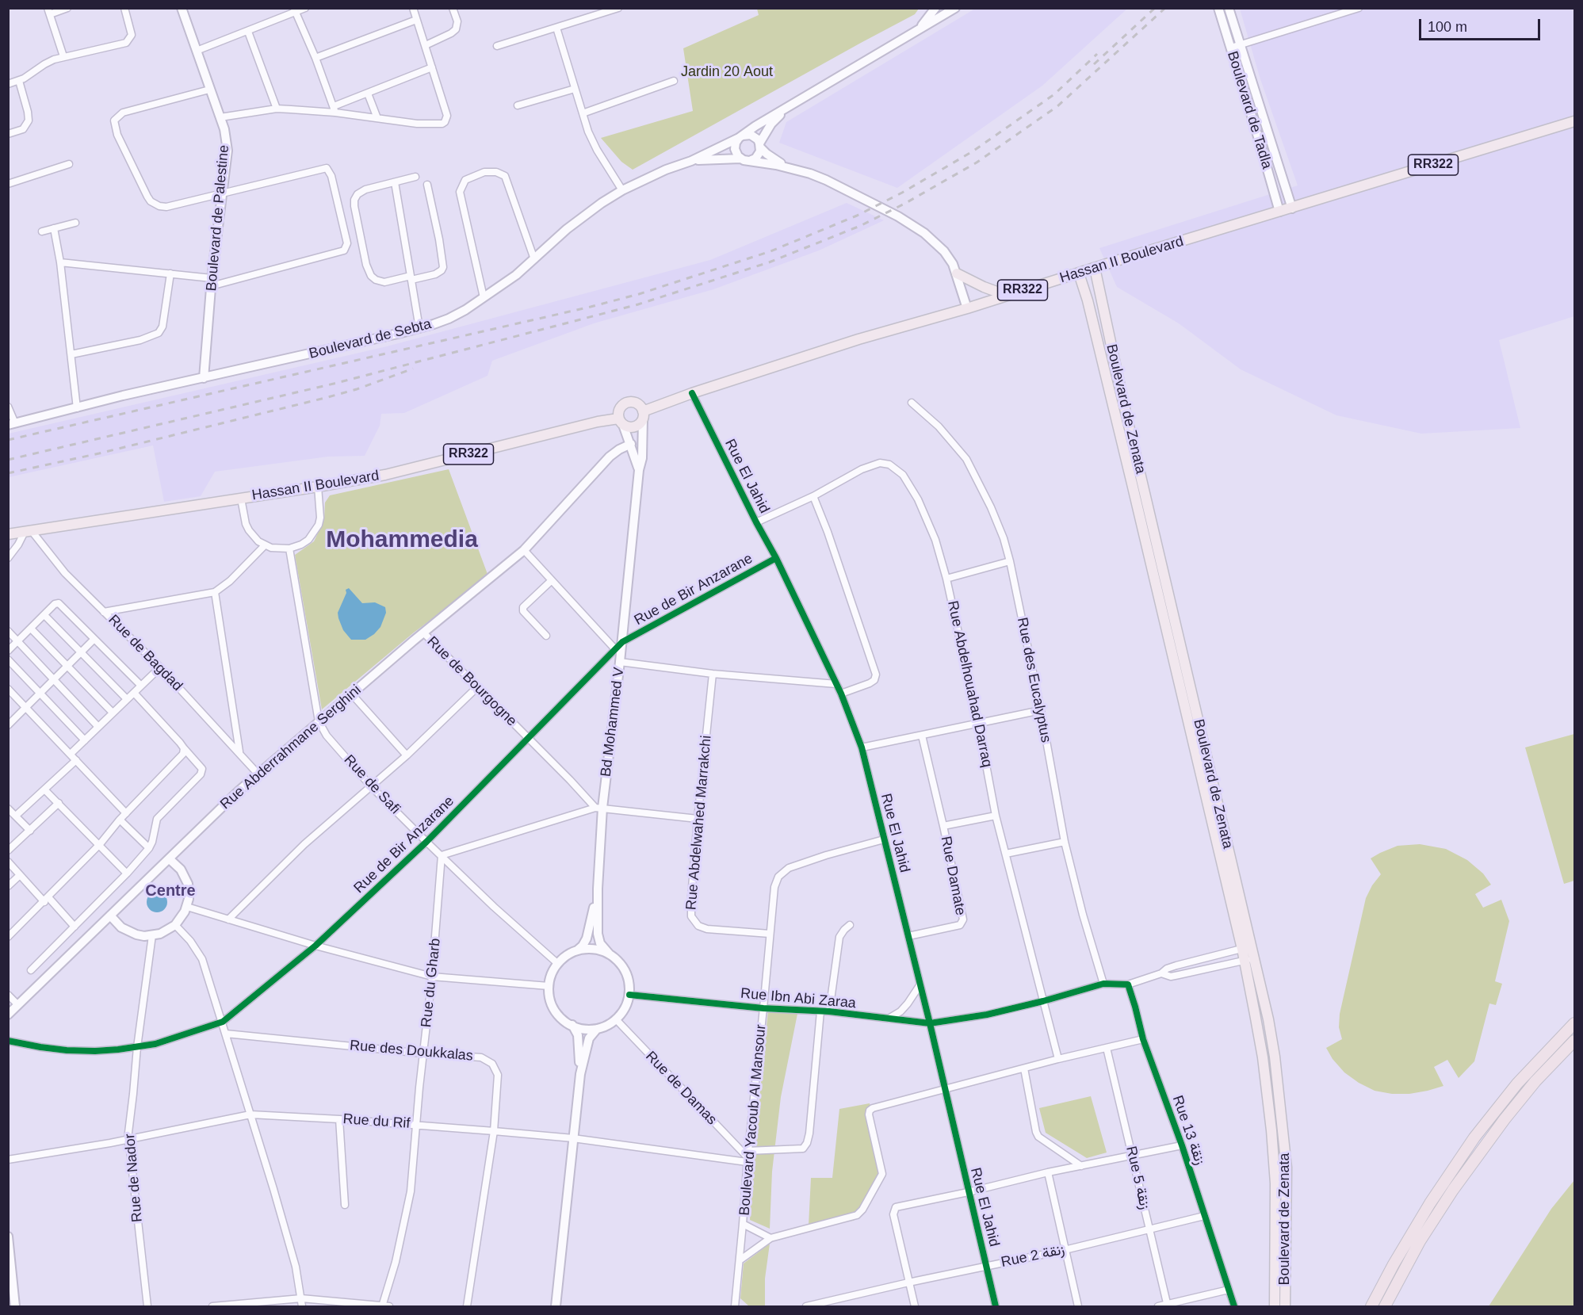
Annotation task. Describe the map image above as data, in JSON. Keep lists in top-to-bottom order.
{
  "streets": {
    "main road": ["RR322", "Hassan II Boulevard", "Boulevard de Zenata"],
    "street": [
      "Boulevard de Tadla",
      "Boulevard de Palestine",
      "Boulevard de Sebta",
      "Rue El Jahid",
      "Rue de Bir Anzarane",
      "Rue de Bagdad",
      "Rue des Eucalyptus",
      "Rue de Bourgogne",
      "Rue Abdelhouahad Darraq",
      "Bd Mohammed V",
      "Rue Abderrahmane Serghini",
      "Rue de Safi",
      "Rue Abdelwahed Marrakchi",
      "Rue Damate",
      "Rue du Gharb",
      "Rue Ibn Abi Zaraa",
      "Rue des Doukkalas",
      "Rue de Damas",
      "Boulevard Yacoub Al Mansour",
      "Rue du Rif",
      "Rue 13 زنقة",
      "Rue de Nador",
      "Rue 5 زنقة",
      "Rue 2 زنقة"
    ]
  },
  "crossings": [
    ["Boulevard de Tadla", "Hassan II Boulevard"],
    ["RR322", "Hassan II Boulevard"],
    ["RR322", "Bd Mohammed V"],
    ["Boulevard de Palestine", "Boulevard de Sebta"],
    ["Hassan II Boulevard", "Boulevard de Zenata"],
    ["Hassan II Boulevard", "Rue El Jahid"],
    ["Hassan II Boulevard", "Rue de Bagdad"],
    ["Hassan II Boulevard", "Bd Mohammed V"],
    ["Rue El Jahid", "Rue de Bir Anzarane"],
    ["Rue El Jahid", "Rue Abdelhouahad Darraq"],
    ["Rue El Jahid", "Rue Damate"],
    ["Rue El Jahid", "Rue Ibn Abi Zaraa"],
    ["Rue El Jahid", "Boulevard Yacoub Al Mansour"],
    ["Rue El Jahid", "Rue 2 زنقة"],
    ["Rue de Bir Anzarane", "Rue de Bourgogne"],
    ["Rue de Bir Anzarane", "Bd Mohammed V"],
    ["Rue de Bir Anzarane", "Rue de Safi"],
    ["Rue de Bir Anzarane", "Rue de Nador"],
    ["Rue de Bagdad", "Rue Abderrahmane Serghini"],
    ["Rue des Eucalyptus", "Rue Ibn Abi Zaraa"],
    ["Rue de Bourgogne", "Bd Mohammed V"],
    ["Rue de Bourgogne", "Rue Abderrahmane Serghini"],
    ["Rue Abdelhouahad Darraq", "Rue Damate"],
    ["Rue Abdelhouahad Darraq", "Rue Ibn Abi Zaraa"],
    ["Bd Mohammed V", "Rue Abderrahmane Serghini"],
    ["Bd Mohammed V", "Rue de Safi"],
    ["Bd Mohammed V", "Rue Ibn Abi Zaraa"],
    ["Bd Mohammed V", "Rue de Damas"],
    ["Rue Abderrahmane Serghini", "Rue de Safi"],
    ["Rue de Safi", "Rue du Gharb"],
    ["Rue de Safi", "Rue Ibn Abi Zaraa"],
    ["Rue de Safi", "Rue de Damas"],
    ["Rue Abdelwahed Marrakchi", "Boulevard Yacoub Al Mansour"],
    ["Rue du Gharb", "Rue des Doukkalas"],
    ["Rue du Gharb", "Rue du Rif"],
    ["Rue Ibn Abi Zaraa", "Rue de Damas"],
    ["Rue Ibn Abi Zaraa", "Boulevard Yacoub Al Mansour"],
    ["Rue Ibn Abi Zaraa", "Rue du Rif"],
    ["Rue des Doukkalas", "Rue du Rif"],
    ["Rue de Damas", "Boulevard Yacoub Al Mansour"],
    ["Rue de Damas", "Rue du Rif"],
    ["Boulevard Yacoub Al Mansour", "Rue du Rif"],
    ["Rue du Rif", "Rue de Nador"],
    ["Rue 13 زنقة", "Rue 2 زنقة"],
    ["Rue 5 زنقة", "Rue 2 زنقة"]
  ],
  "districts": ["Mohammedia", "Centre"],
  "parks": ["Jardin 20 Aout"],
  "scale_bar": "100 m"
}
